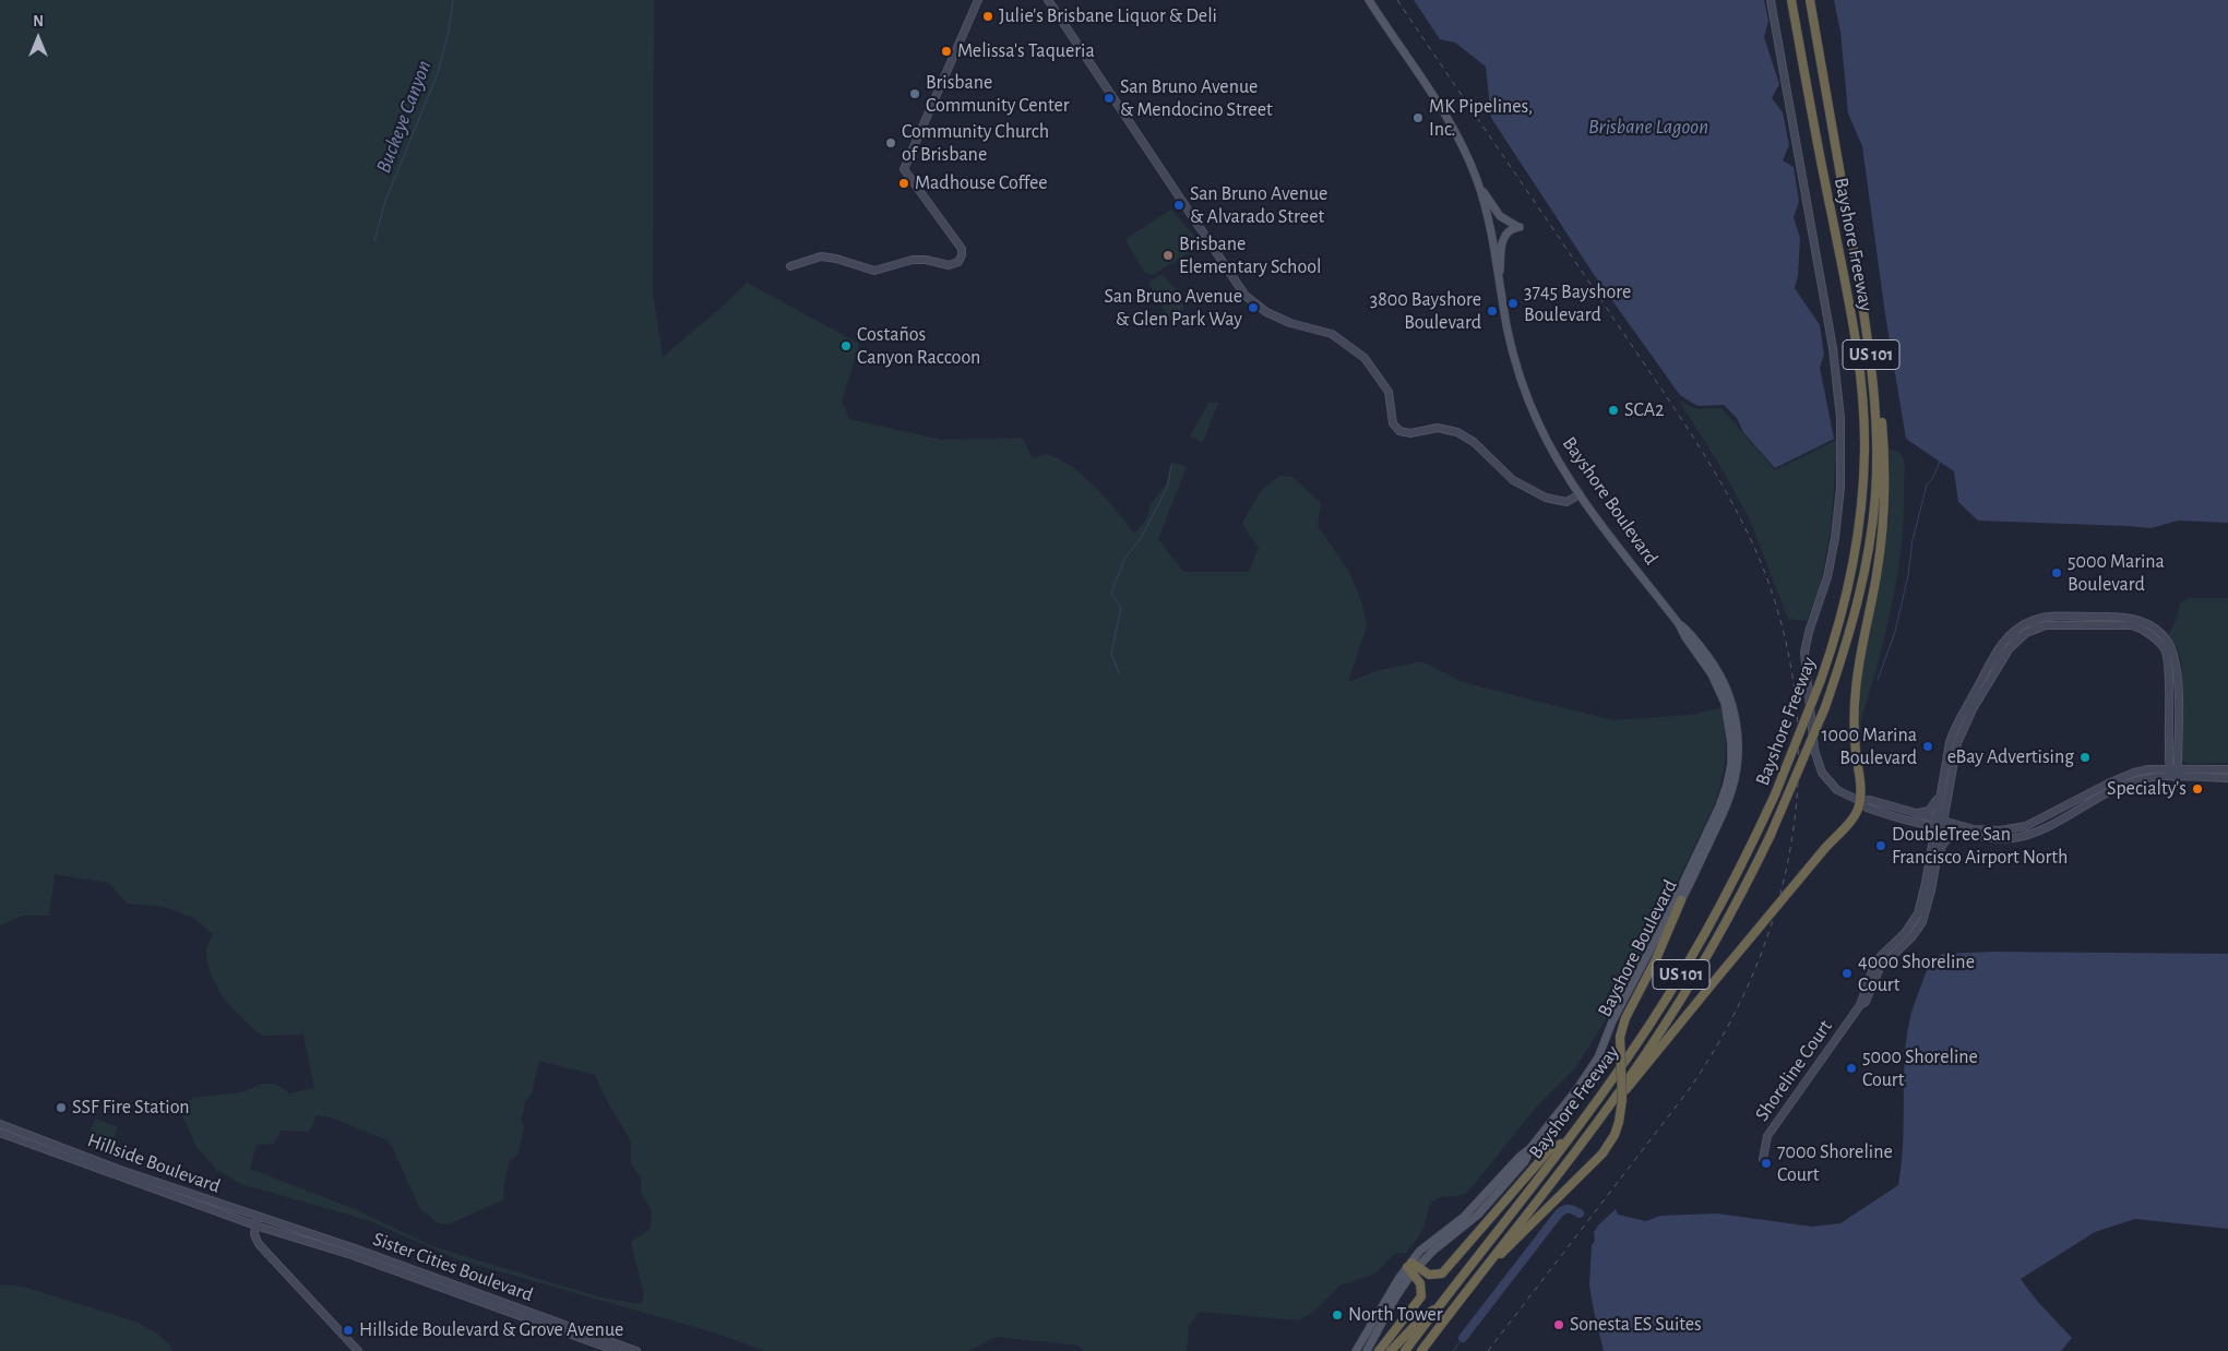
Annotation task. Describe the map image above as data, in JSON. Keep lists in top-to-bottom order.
{
  "streets": {
    "highway": ["Bayshore Freeway", "US 101"],
    "main road": ["Bayshore Boulevard"],
    "street": ["Shoreline Court", "Hillside Boulevard", "Sister Cities Boulevard"]
  },
  "crossings": [
    ["Hillside Boulevard", "Sister Cities Boulevard"]
  ],
  "water": ["Buckeye Canyon", "Brisbane Lagoon"],
  "places": [
    "Julie's Brisbane Liquor & Deli",
    "Melissa's Taqueria",
    "Brisbane Community Center",
    "San Bruno Avenue & Mendocino Street",
    "MK Pipelines, Inc.",
    "Community Church of Brisbane",
    "Madhouse Coffee",
    "San Bruno Avenue & Alvarado Street",
    "Brisbane Elementary School",
    "3745 Bayshore Boulevard",
    "San Bruno Avenue & Glen Park Way",
    "3800 Bayshore Boulevard",
    "Costaños Canyon Raccoon",
    "SCA2",
    "5000 Marina Boulevard",
    "1000 Marina Boulevard",
    "eBay Advertising",
    "Specialty's",
    "DoubleTree San Francisco Airport North",
    "4000 Shoreline Court",
    "5000 Shoreline Court",
    "SSF Fire Station",
    "7000 Shoreline Court",
    "North Tower",
    "Sonesta ES Suites",
    "Hillside Boulevard & Grove Avenue"
  ],
  "north": "top"
}
